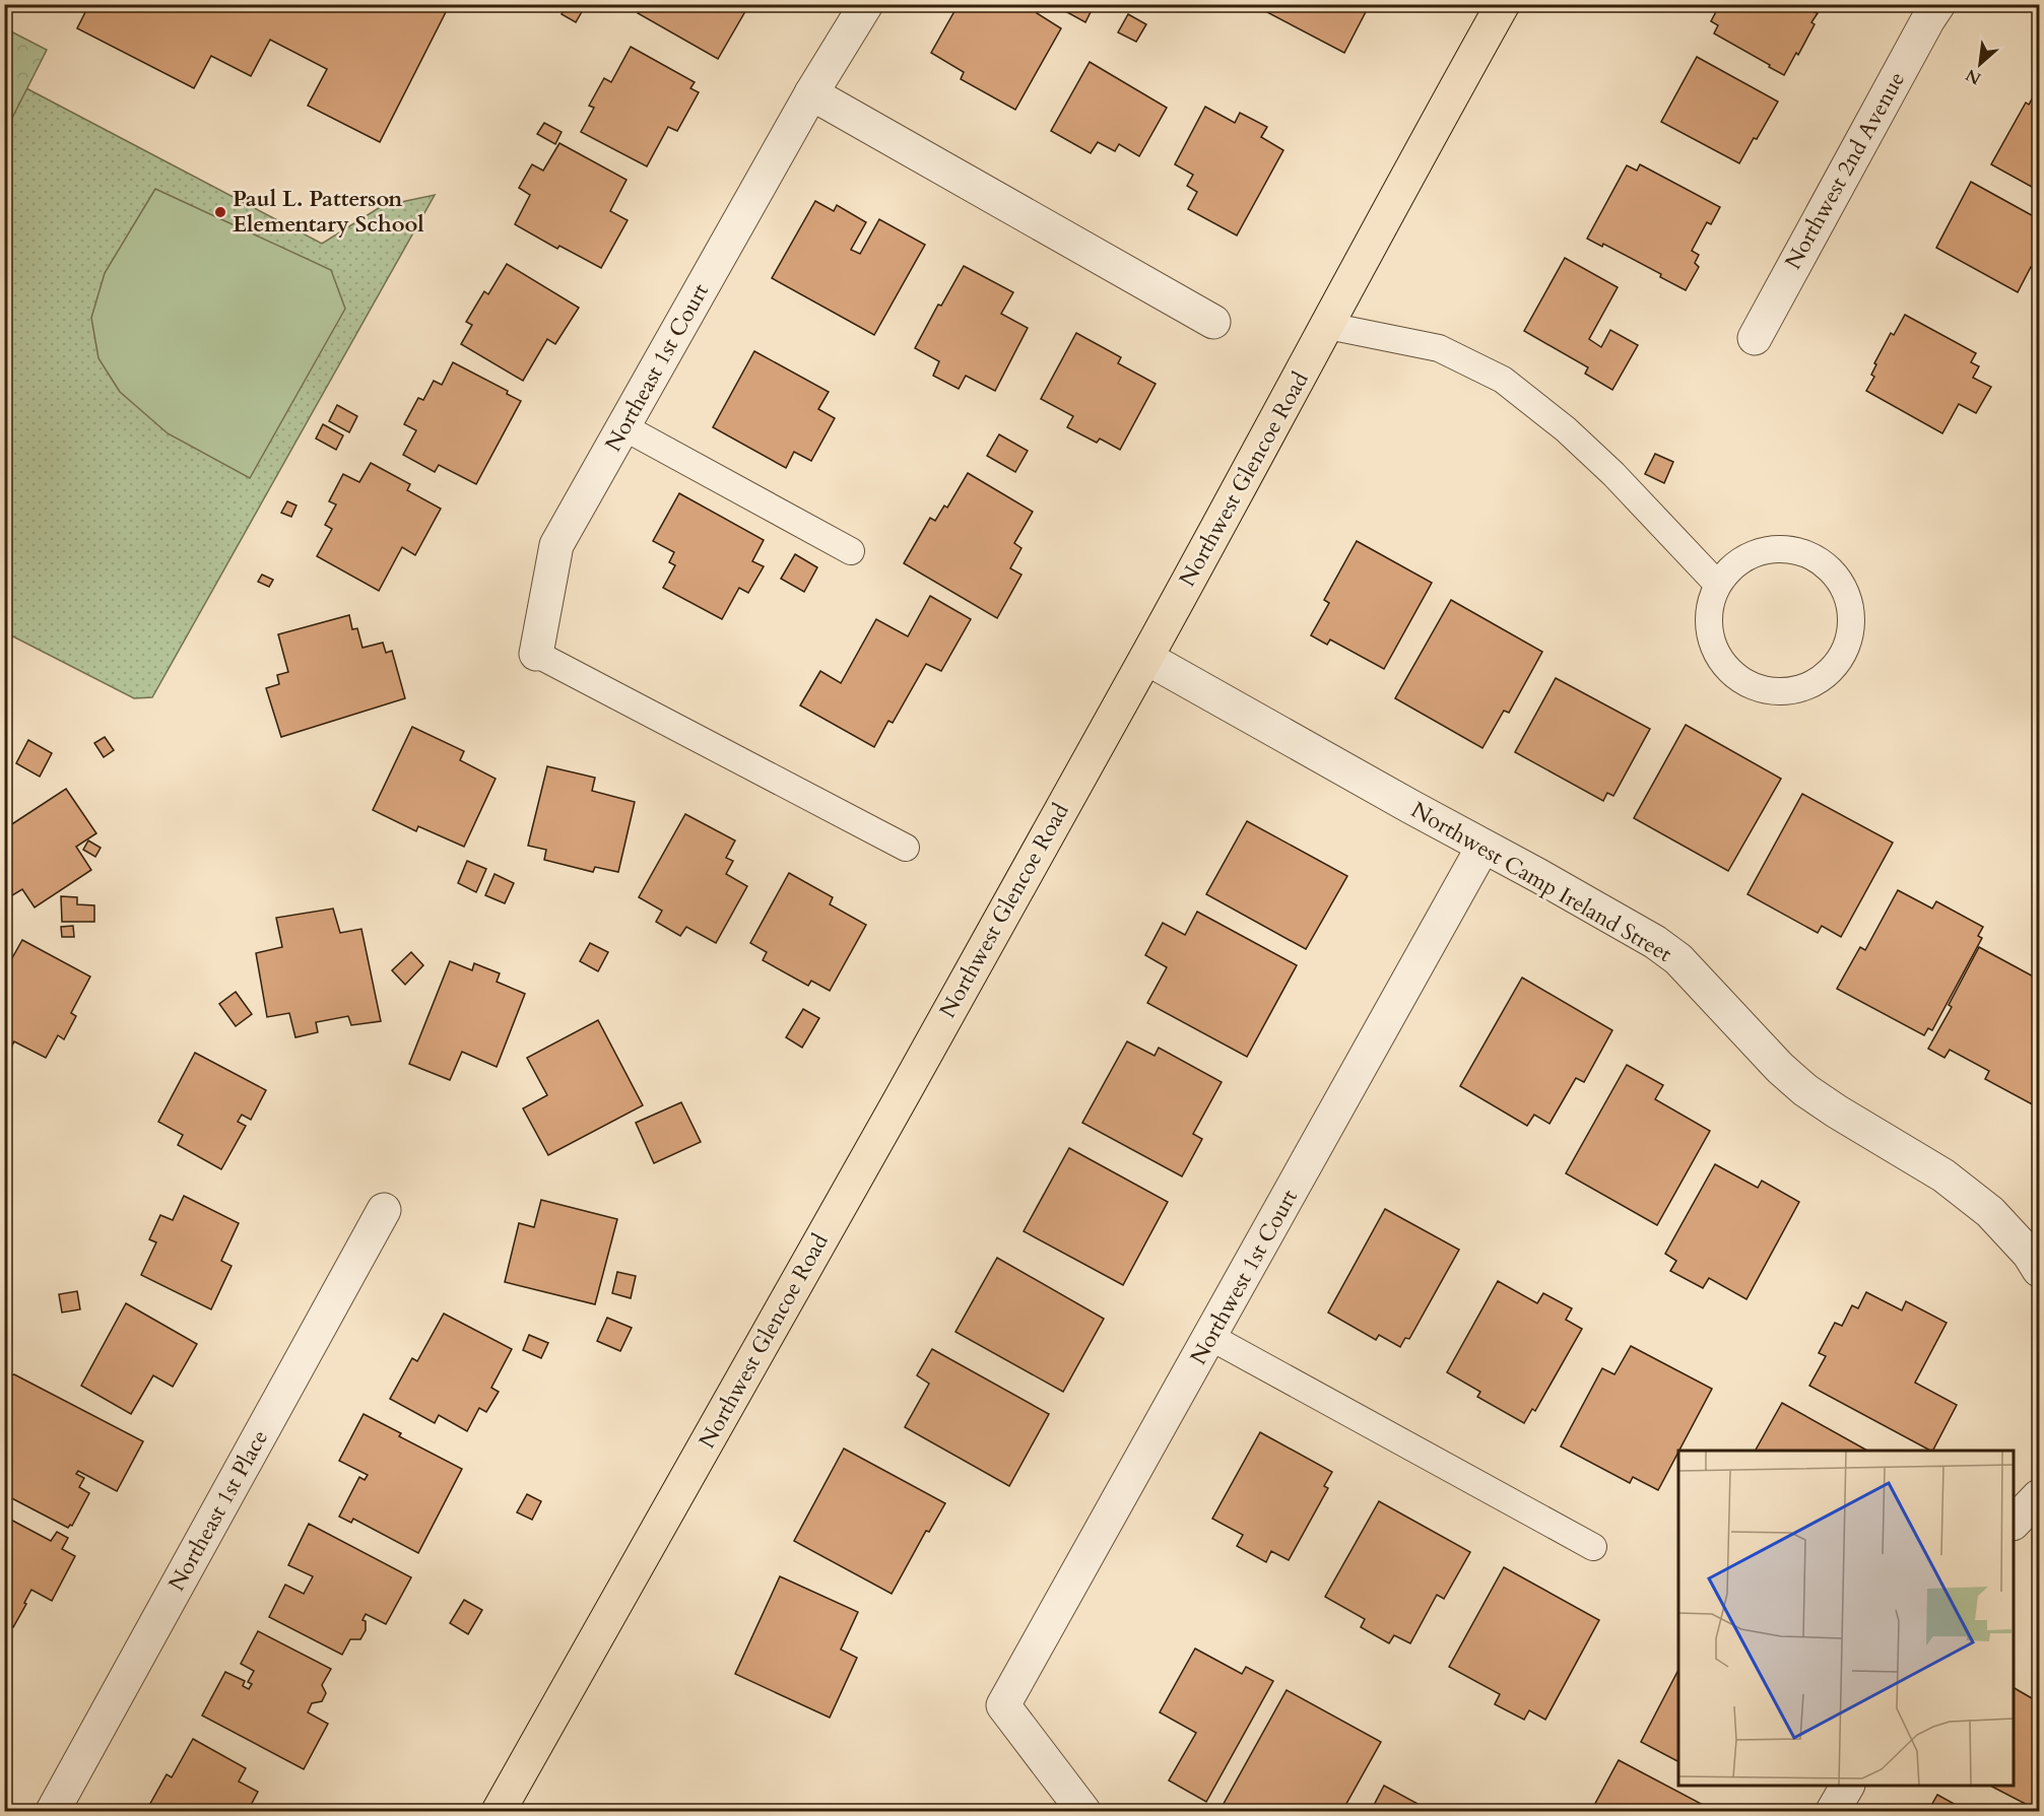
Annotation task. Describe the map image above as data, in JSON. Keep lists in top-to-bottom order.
{
  "streets": {
    "main road": ["Northwest Glencoe Road"],
    "street": [
      "Northwest 2nd Avenue",
      "Northeast 1st Court",
      "Northwest Camp Ireland Street",
      "Northwest 1st Court",
      "Northeast 1st Place"
    ]
  },
  "crossings": [
    ["Northwest Glencoe Road", "Northwest Camp Ireland Street"],
    ["Northwest Camp Ireland Street", "Northwest 1st Court"]
  ],
  "places": ["Paul L. Patterson Elementary School"],
  "north": "bottom left"
}
